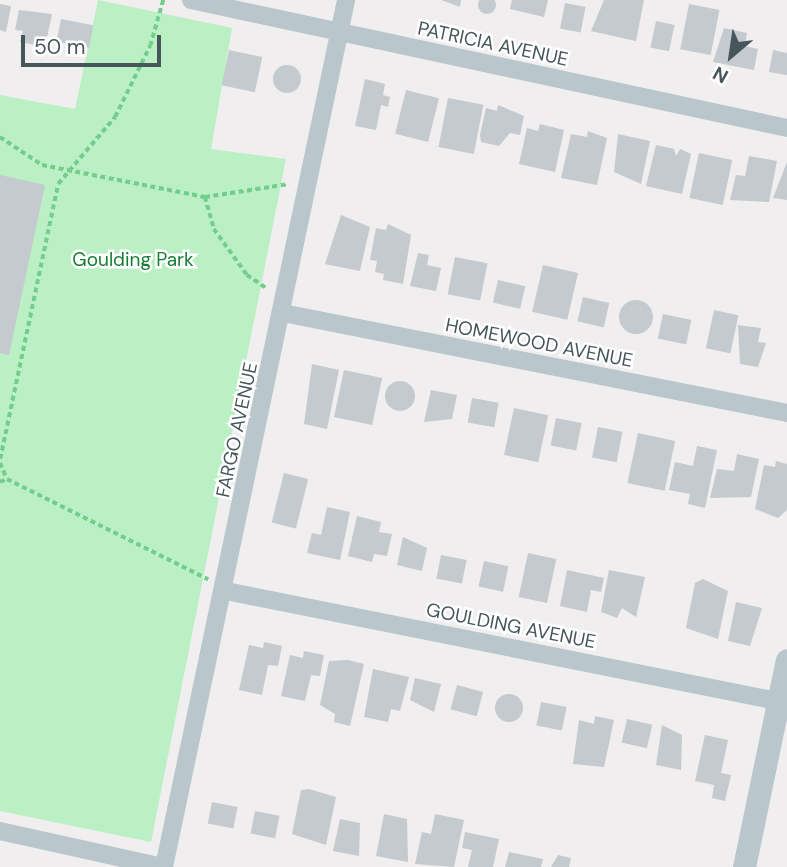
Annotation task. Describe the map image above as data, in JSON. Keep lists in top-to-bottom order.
{
  "streets": {
    "street": [
      "PATRICIA AVENUE",
      "HOMEWOOD AVENUE",
      "FARGO AVENUE",
      "GOULDING AVENUE"
    ]
  },
  "crossings": [
    ["PATRICIA AVENUE", "FARGO AVENUE"],
    ["HOMEWOOD AVENUE", "FARGO AVENUE"],
    ["FARGO AVENUE", "GOULDING AVENUE"]
  ],
  "parks": ["Goulding Park"],
  "scale_bar": "50 m",
  "north": "bottom left"
}
